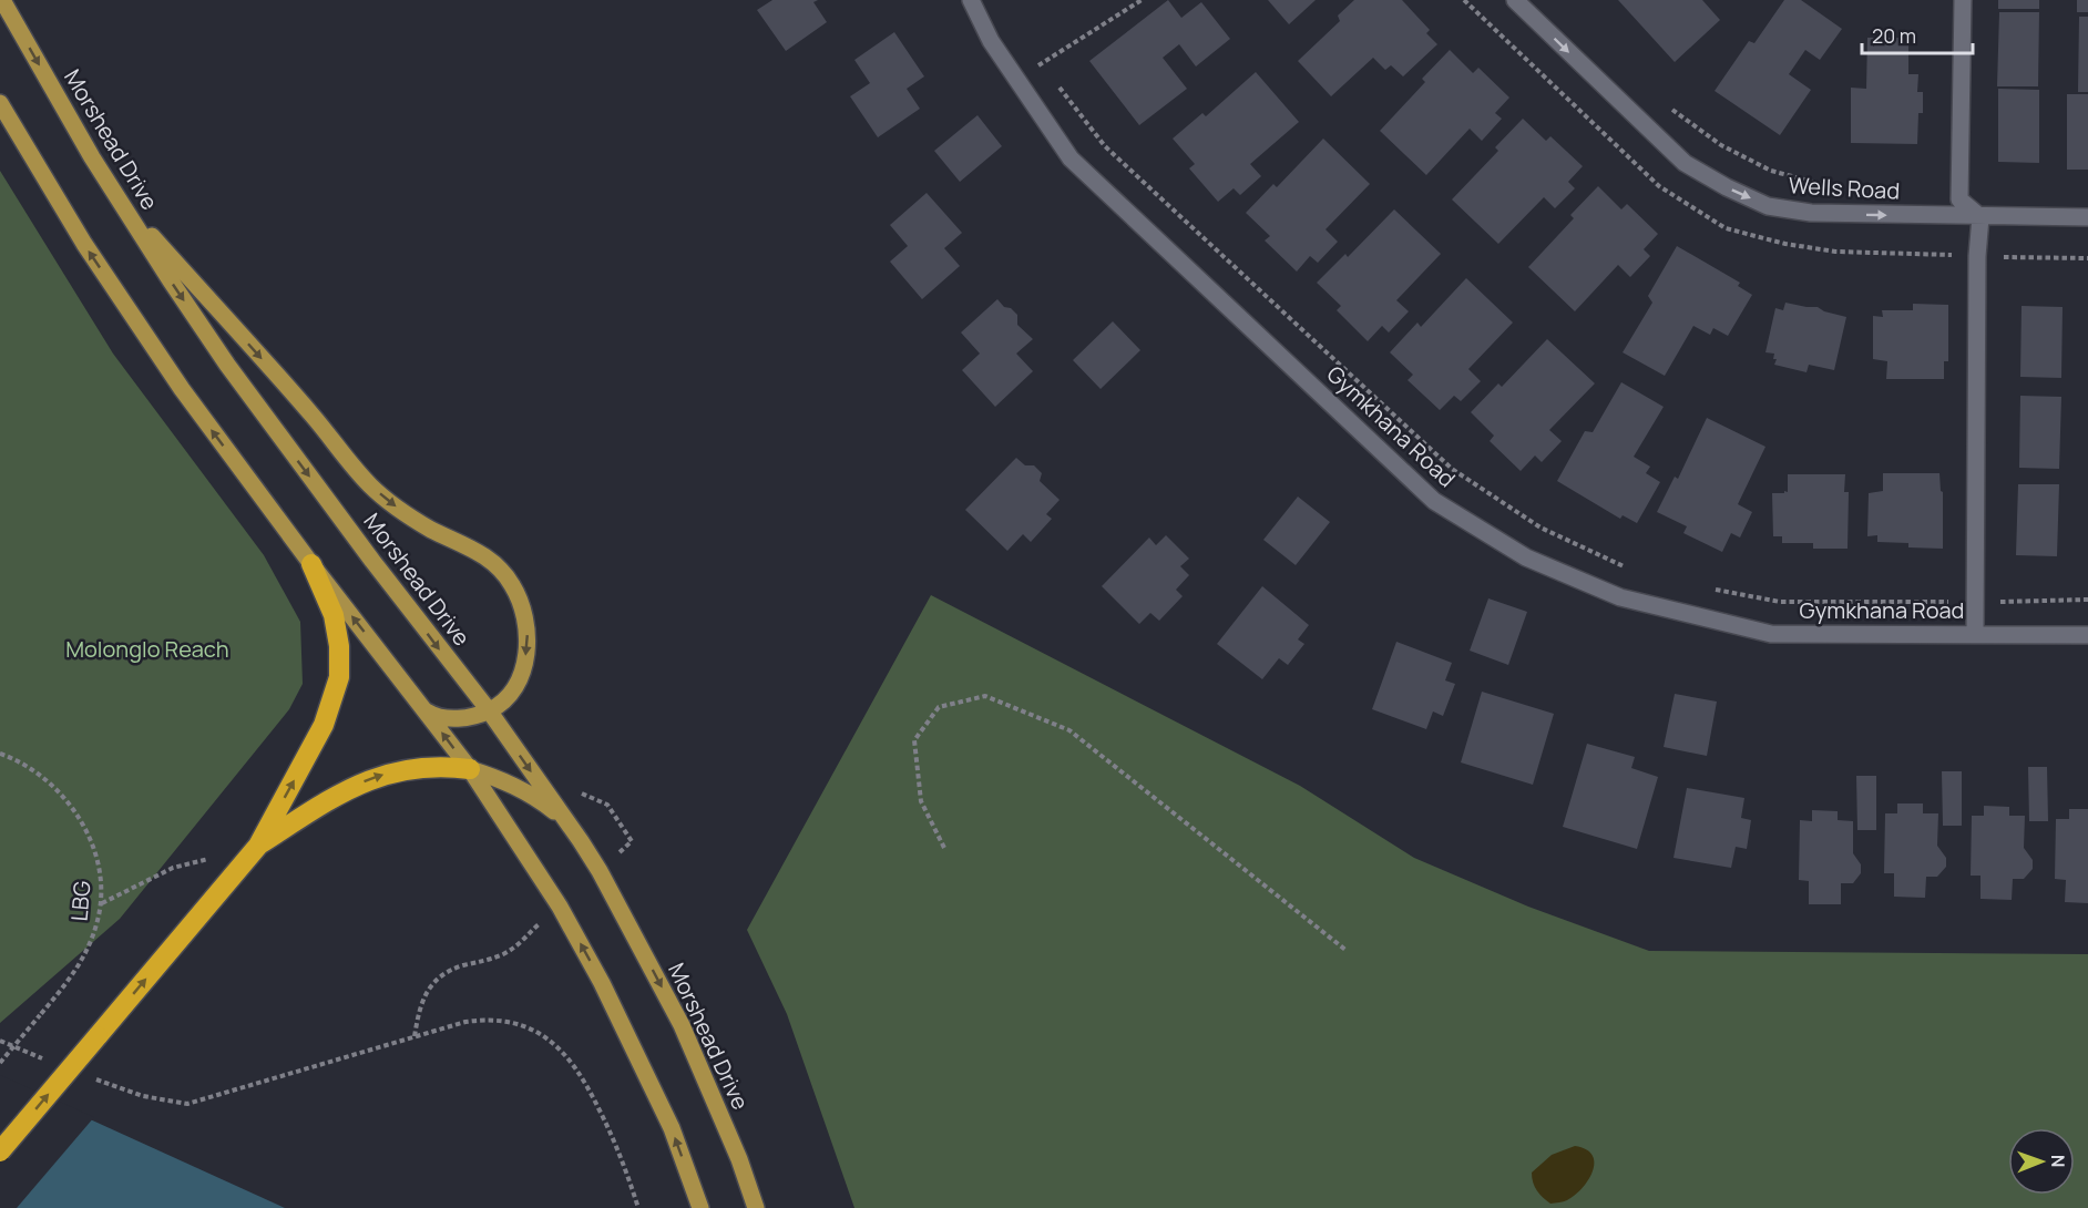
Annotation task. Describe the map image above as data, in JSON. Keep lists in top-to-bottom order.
{
  "streets": {
    "main road": ["Morshead Drive"],
    "street": ["Wells Road", "Gymkhana Road"],
    "path": ["LBG"]
  },
  "one_way": ["Wells Road"],
  "parks": ["Molonglo Reach"],
  "scale_bar": "20 m",
  "north": "right"
}
